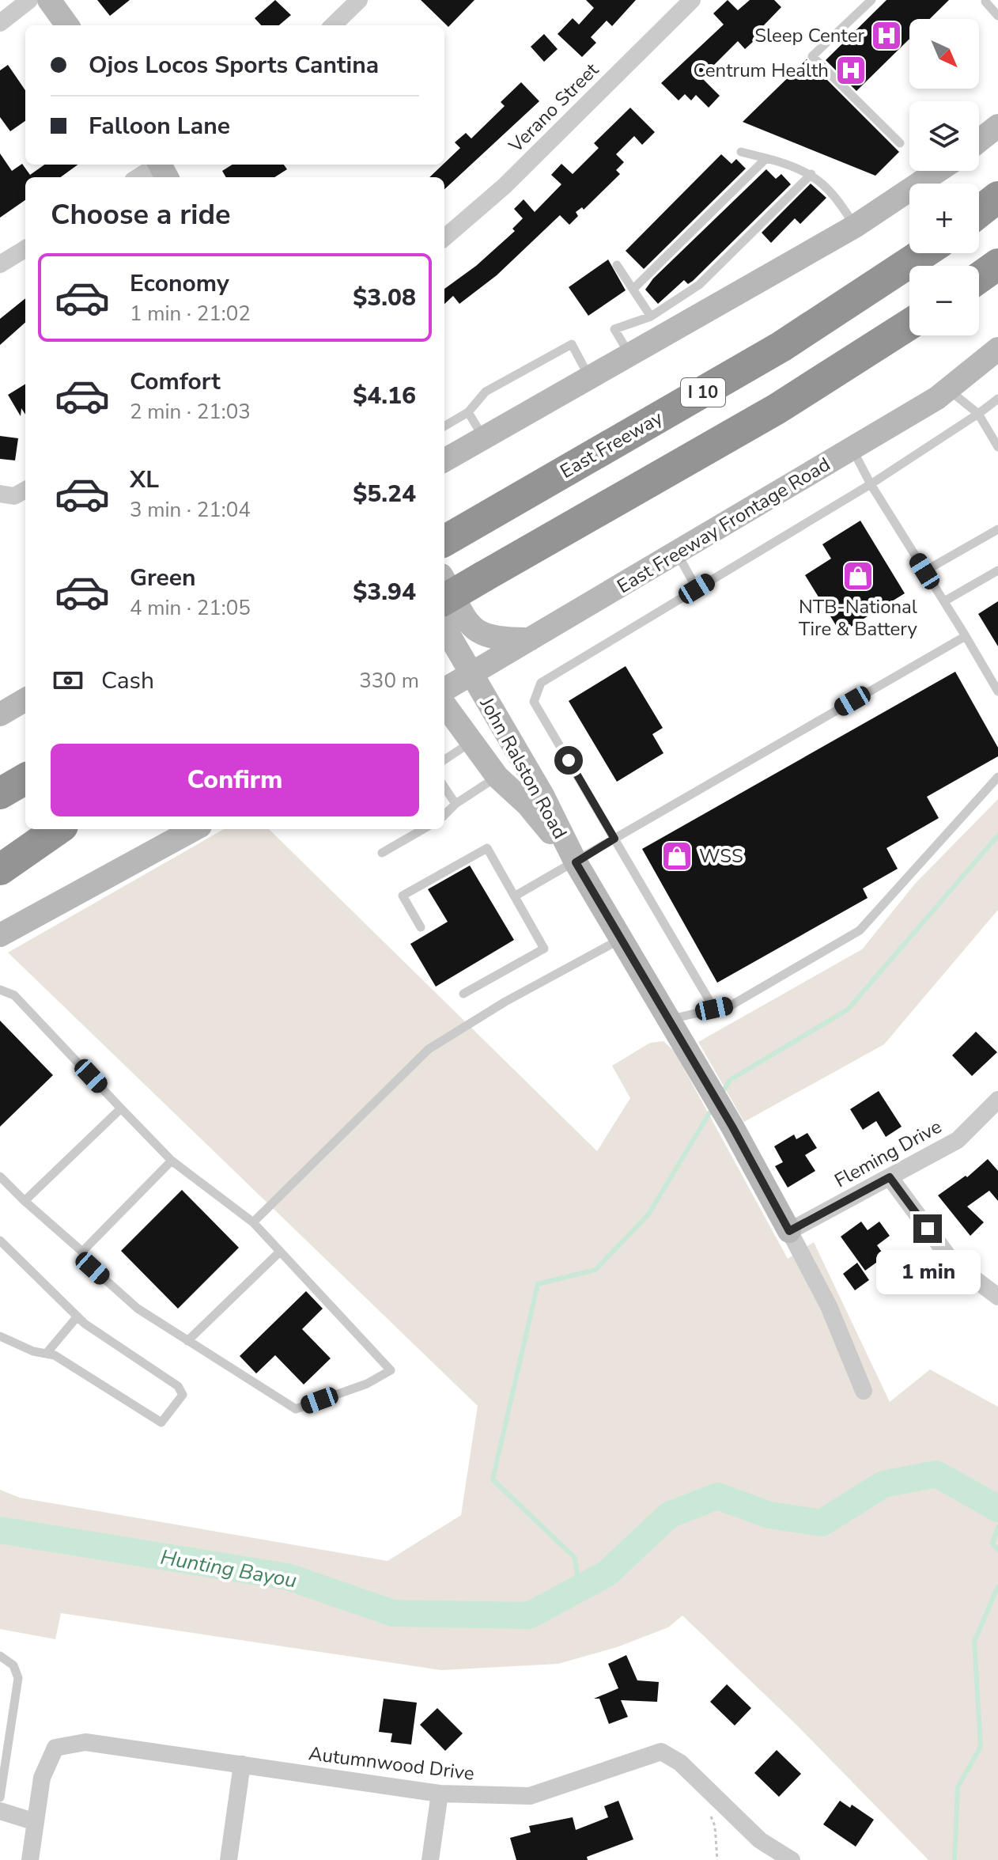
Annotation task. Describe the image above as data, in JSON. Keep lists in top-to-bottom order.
{
  "streets": {
    "highway": ["I 10", "East Freeway"],
    "main road": ["East Freeway Frontage Road", "John Ralston Road"],
    "street": ["Verano Street", "Fleming Drive", "Autumnwood Drive"]
  },
  "crossings": [
    ["East Freeway Frontage Road", "John Ralston Road"],
    ["John Ralston Road", "Fleming Drive"]
  ],
  "water": ["Hunting Bayou"],
  "places": {
    "hospital": ["Sleep Center", "Centrum Health"],
    "shop": ["NTB-National Tire & Battery", "WSS"]
  },
  "north": "bottom right",
  "page": {
    "map_buttons": ["+", "−"],
    "banner": ["Ojos Locos Sports Cantina", "Falloon Lane"],
    "heading": "Choose a ride",
    "list": [
      {
        "name": "Economy",
        "note": "1 min · 21:02",
        "value": "$3.08"
      },
      {
        "name": "Comfort",
        "note": "2 min · 21:03",
        "value": "$4.16"
      },
      {
        "name": "XL",
        "note": "3 min · 21:04",
        "value": "$5.24"
      },
      {
        "name": "Green",
        "note": "4 min · 21:05",
        "value": "$3.94"
      }
    ],
    "pay": ["Cash", "330 m"],
    "buttons": "Confirm",
    "bubble": "1 min"
  }
}
